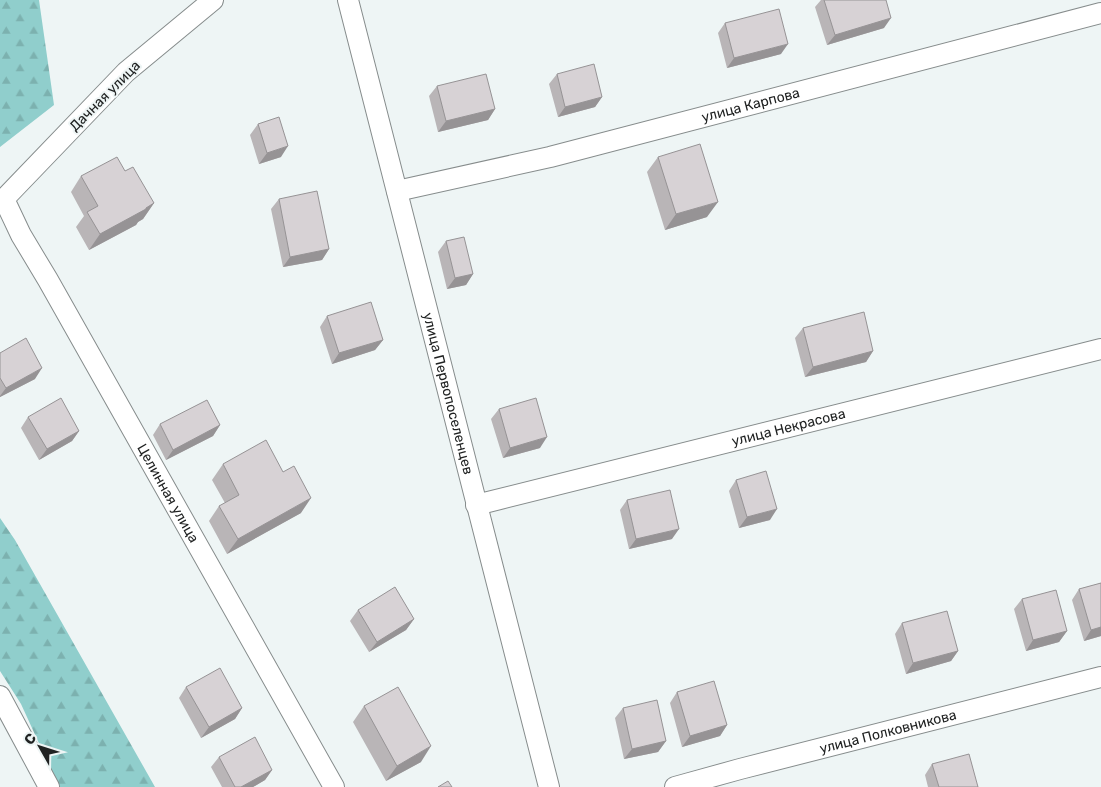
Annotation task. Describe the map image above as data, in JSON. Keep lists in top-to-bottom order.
{
  "streets": {
    "street": [
      "Дачная улица",
      "улица Карпова",
      "улица Первопоселенцев",
      "улица Некрасова",
      "Целинная улица",
      "улица Полковникова"
    ]
  },
  "crossings": [
    ["Дачная улица", "Целинная улица"],
    ["улица Карпова", "улица Первопоселенцев"],
    ["улица Первопоселенцев", "улица Некрасова"]
  ],
  "north": "top left"
}
